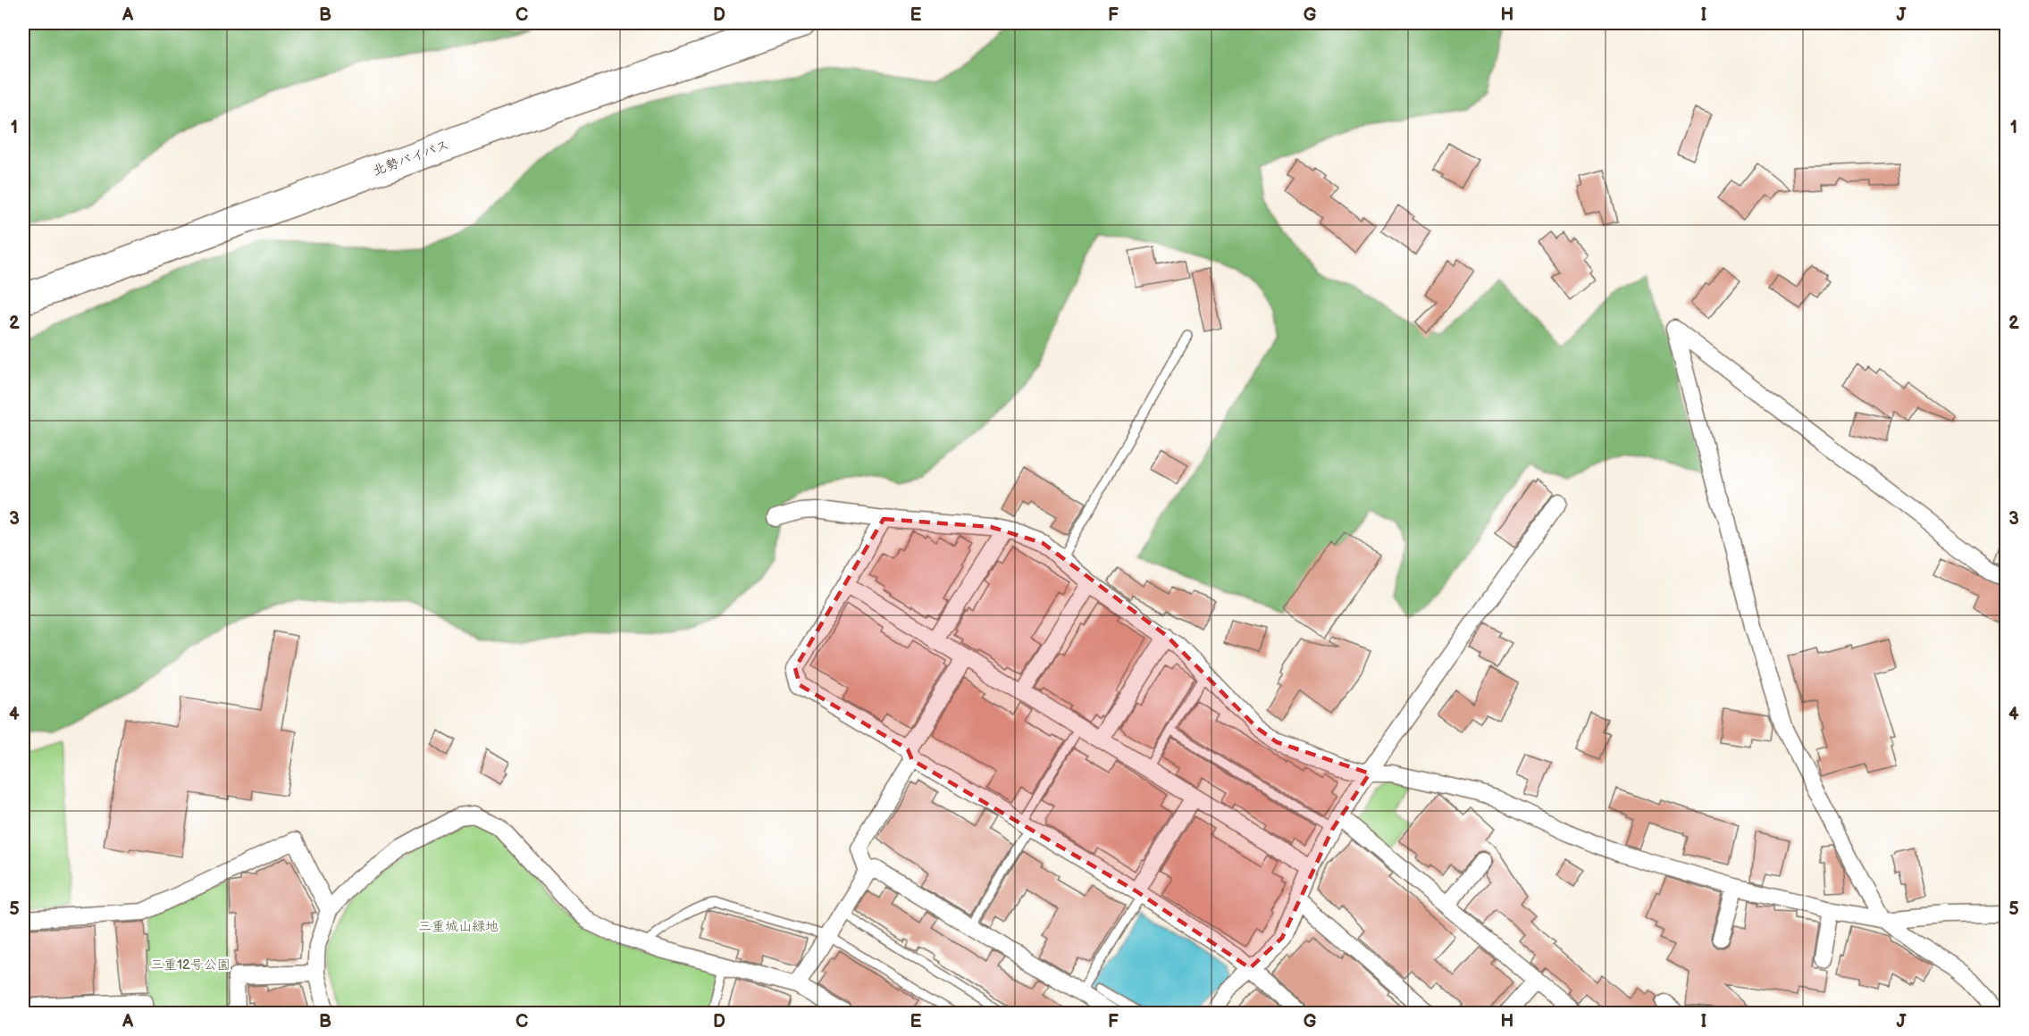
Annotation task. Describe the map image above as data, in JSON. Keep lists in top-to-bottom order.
{
  "streets": {
    "highway": ["北勢バイパス"]
  },
  "parks": ["三重城山緑地", "三重12号公園"],
  "grid": {
    "columns": [
      "A",
      "B",
      "C",
      "D",
      "E",
      "F",
      "G",
      "H",
      "I",
      "J"
    ],
    "rows": [
      "1",
      "2",
      "3",
      "4",
      "5"
    ]
  }
}
